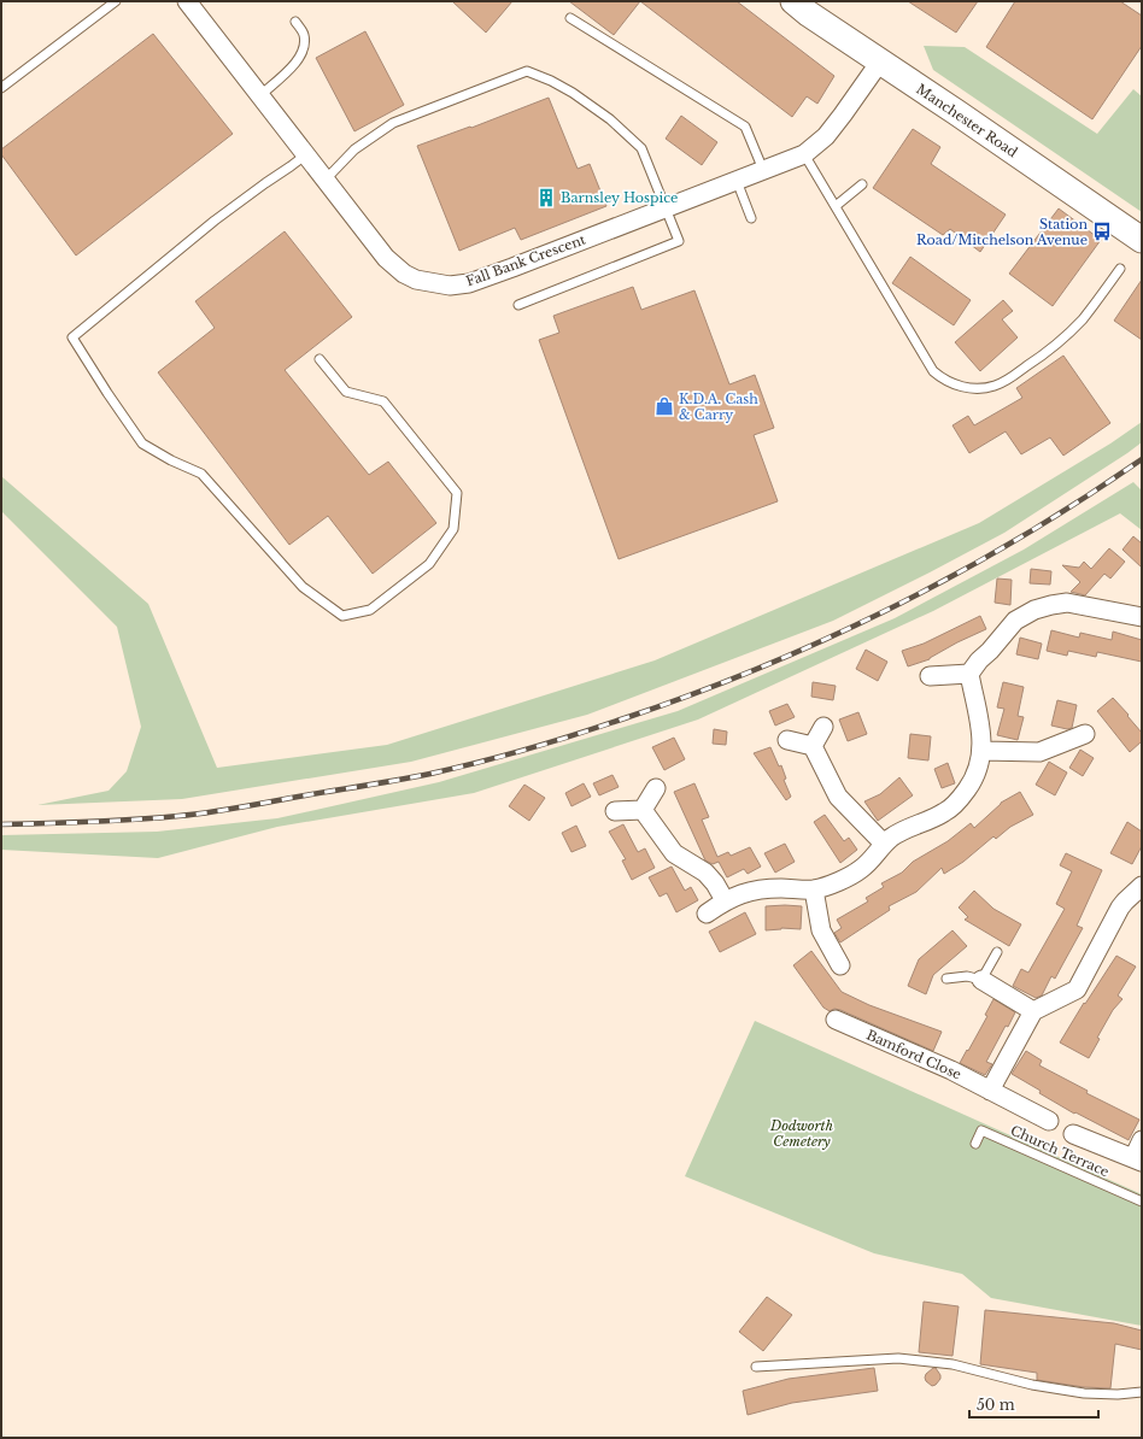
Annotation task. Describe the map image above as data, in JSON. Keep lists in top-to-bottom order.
{
  "streets": {
    "main road": ["Manchester Road"],
    "street": ["Fall Bank Crescent", "Bamford Close"],
    "lane": ["Church Terrace"]
  },
  "crossings": [
    ["Manchester Road", "Fall Bank Crescent"]
  ],
  "parks": ["Dodworth Cemetery"],
  "places": {
    "building": ["Barnsley Hospice"],
    "bus stop": ["Station Road/Mitchelson Avenue"],
    "shop": ["K.D.A. Cash & Carry"]
  },
  "scale_bar": "50 m"
}
